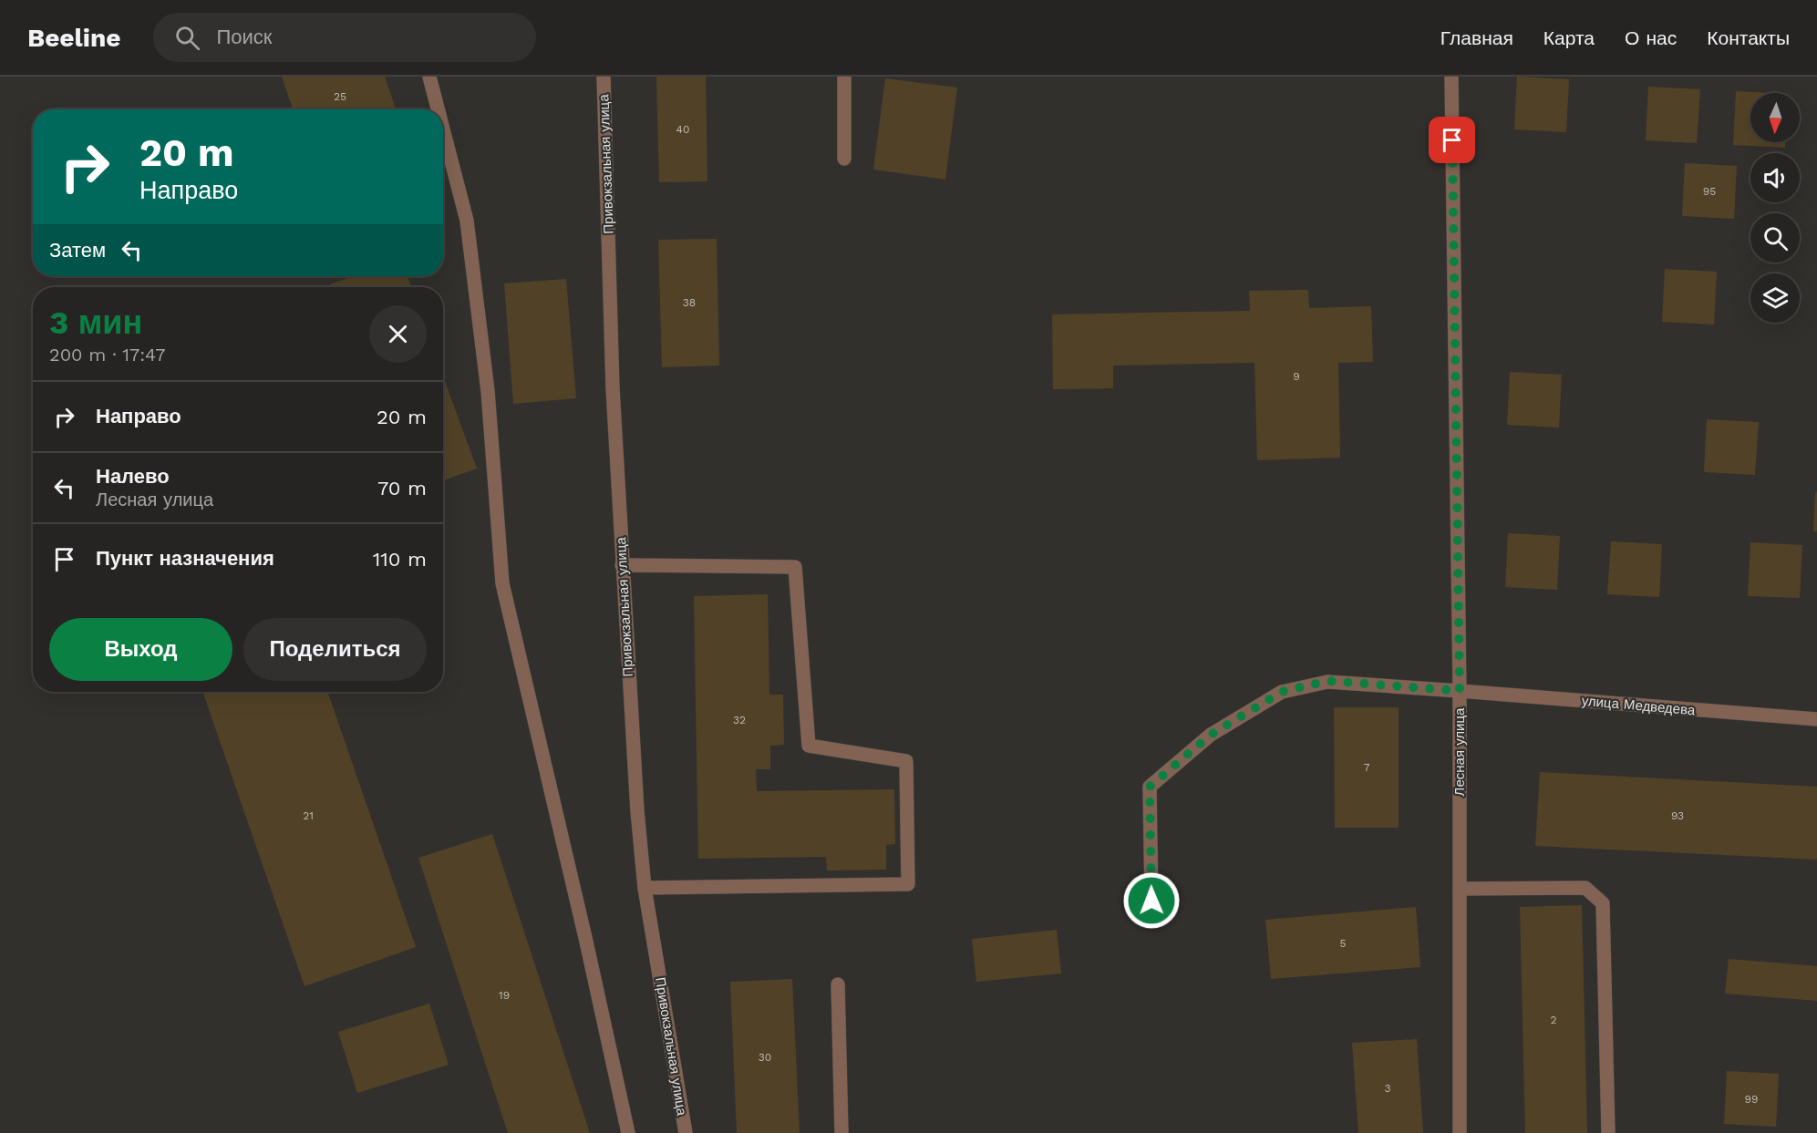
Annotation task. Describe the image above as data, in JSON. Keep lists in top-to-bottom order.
{
  "streets": {
    "street": ["Привокзальная улица", "улица Медведева", "Лесная улица"]
  },
  "crossings": [
    ["улица Медведева", "Лесная улица"]
  ],
  "house_numbers": [
    "25",
    "40",
    "95",
    "38",
    "9",
    "32",
    "7",
    "21",
    "93",
    "5",
    "19",
    "2",
    "30",
    "3",
    "99"
  ],
  "north": "bottom",
  "page": {
    "header": "Beeline",
    "search": "Поиск",
    "nav": [
      "Главная",
      "Карта",
      "О нас",
      "Контакты"
    ],
    "turn": ["20 m", "Направо"],
    "then": "Затем",
    "heading": ["3 мин", "200 m · 17:47"],
    "list": [
      {
        "name": "Направо",
        "value": "20 m"
      },
      {
        "name": "Налево",
        "note": "Лесная улица",
        "value": "70 m"
      },
      {
        "name": "Пункт назначения",
        "value": "110 m"
      }
    ],
    "buttons": ["Выход", "Поделиться"]
  }
}
